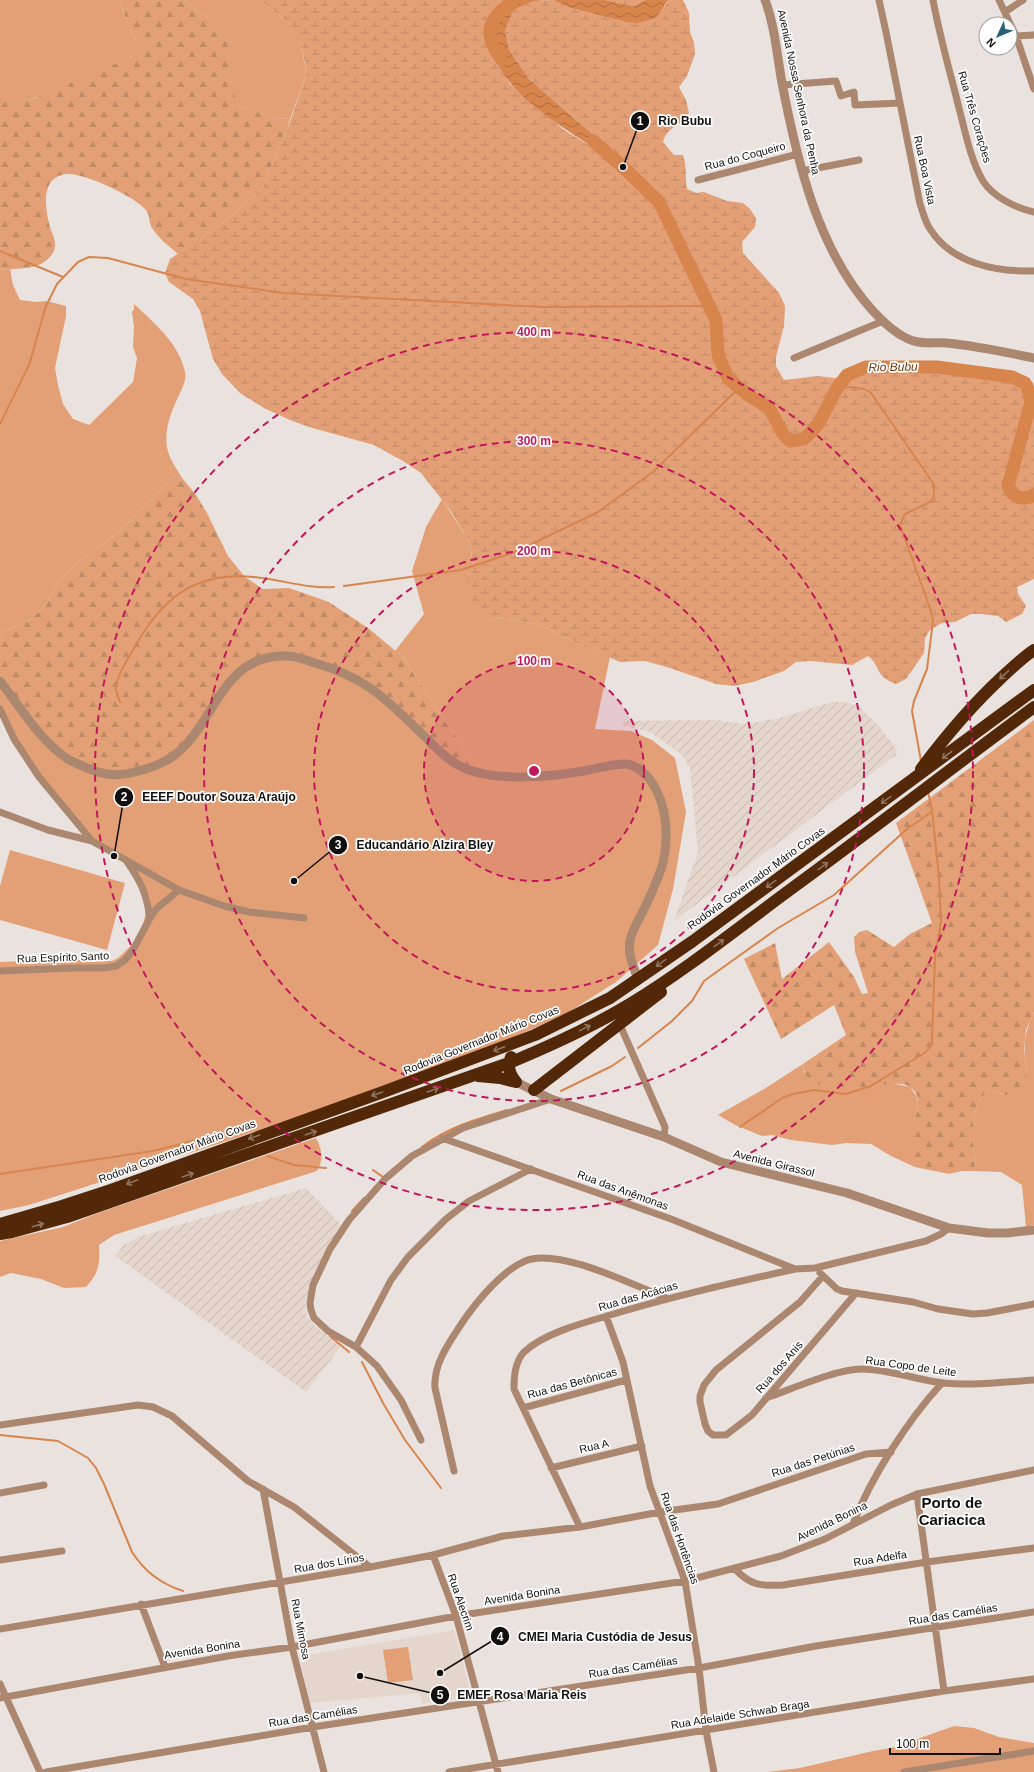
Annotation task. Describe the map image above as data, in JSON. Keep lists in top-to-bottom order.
{
  "streets": {
    "highway": ["Rodovia Governador Mário Covas"],
    "street": [
      "Avenida Nossa Senhora da Penha",
      "Rua Três Corações",
      "Rua do Coqueiro",
      "Rua Boa Vista",
      "Rua Espírito Santo",
      "Avenida Girassol",
      "Rua das Anêmonas",
      "Rua das Acácias",
      "Rua Copo de Leite",
      "Rua dos Anis",
      "Rua das Betônicas",
      "Rua A",
      "Rua das Petúnias",
      "Avenida Bonina",
      "Rua das Hortências",
      "Rua Adelfa",
      "Rua dos Lírios",
      "Rua Alecrim",
      "Rua das Camélias",
      "Rua Mimosa",
      "Rua Adelaide Schwab Braga"
    ]
  },
  "crossings": [
    ["Avenida Nossa Senhora da Penha", "Rua do Coqueiro"],
    ["Avenida Girassol", "Rua das Acácias"],
    ["Rua das Anêmonas", "Rua das Acácias"],
    ["Rua das Acácias", "Rua das Betônicas"],
    ["Rua das Acácias", "Rua A"],
    ["Rua das Acácias", "Rua das Hortências"],
    ["Rua das Acácias", "Rua dos Lírios"],
    ["Rua Copo de Leite", "Rua dos Anis"],
    ["Rua das Betônicas", "Rua das Hortências"],
    ["Rua A", "Rua das Hortências"],
    ["Rua das Petúnias", "Rua das Hortências"],
    ["Rua das Petúnias", "Rua dos Lírios"],
    ["Avenida Bonina", "Rua das Hortências"],
    ["Avenida Bonina", "Rua Adelfa"],
    ["Avenida Bonina", "Rua Alecrim"],
    ["Avenida Bonina", "Rua Mimosa"],
    ["Rua das Hortências", "Rua dos Lírios"],
    ["Rua das Hortências", "Rua das Camélias"],
    ["Rua das Hortências", "Rua Adelaide Schwab Braga"],
    ["Rua dos Lírios", "Rua Alecrim"],
    ["Rua dos Lírios", "Rua Mimosa"],
    ["Rua Alecrim", "Rua das Camélias"],
    ["Rua Alecrim", "Rua Adelaide Schwab Braga"],
    ["Rua das Camélias", "Rua Mimosa"]
  ],
  "districts": ["Porto de Cariacica"],
  "water": ["Rio Bubu"],
  "places": [
    "Rio Bubu",
    "EEEF Doutor Souza Araújo",
    "Educandário Alzira Bley",
    "CMEI Maria Custódia de Jesus",
    "EMEF Rosa Maria Reis"
  ],
  "scale_bar": "100 m",
  "north": "bottom left",
  "rings": [
    "400 m",
    "300 m",
    "200 m",
    "100 m"
  ]
}
